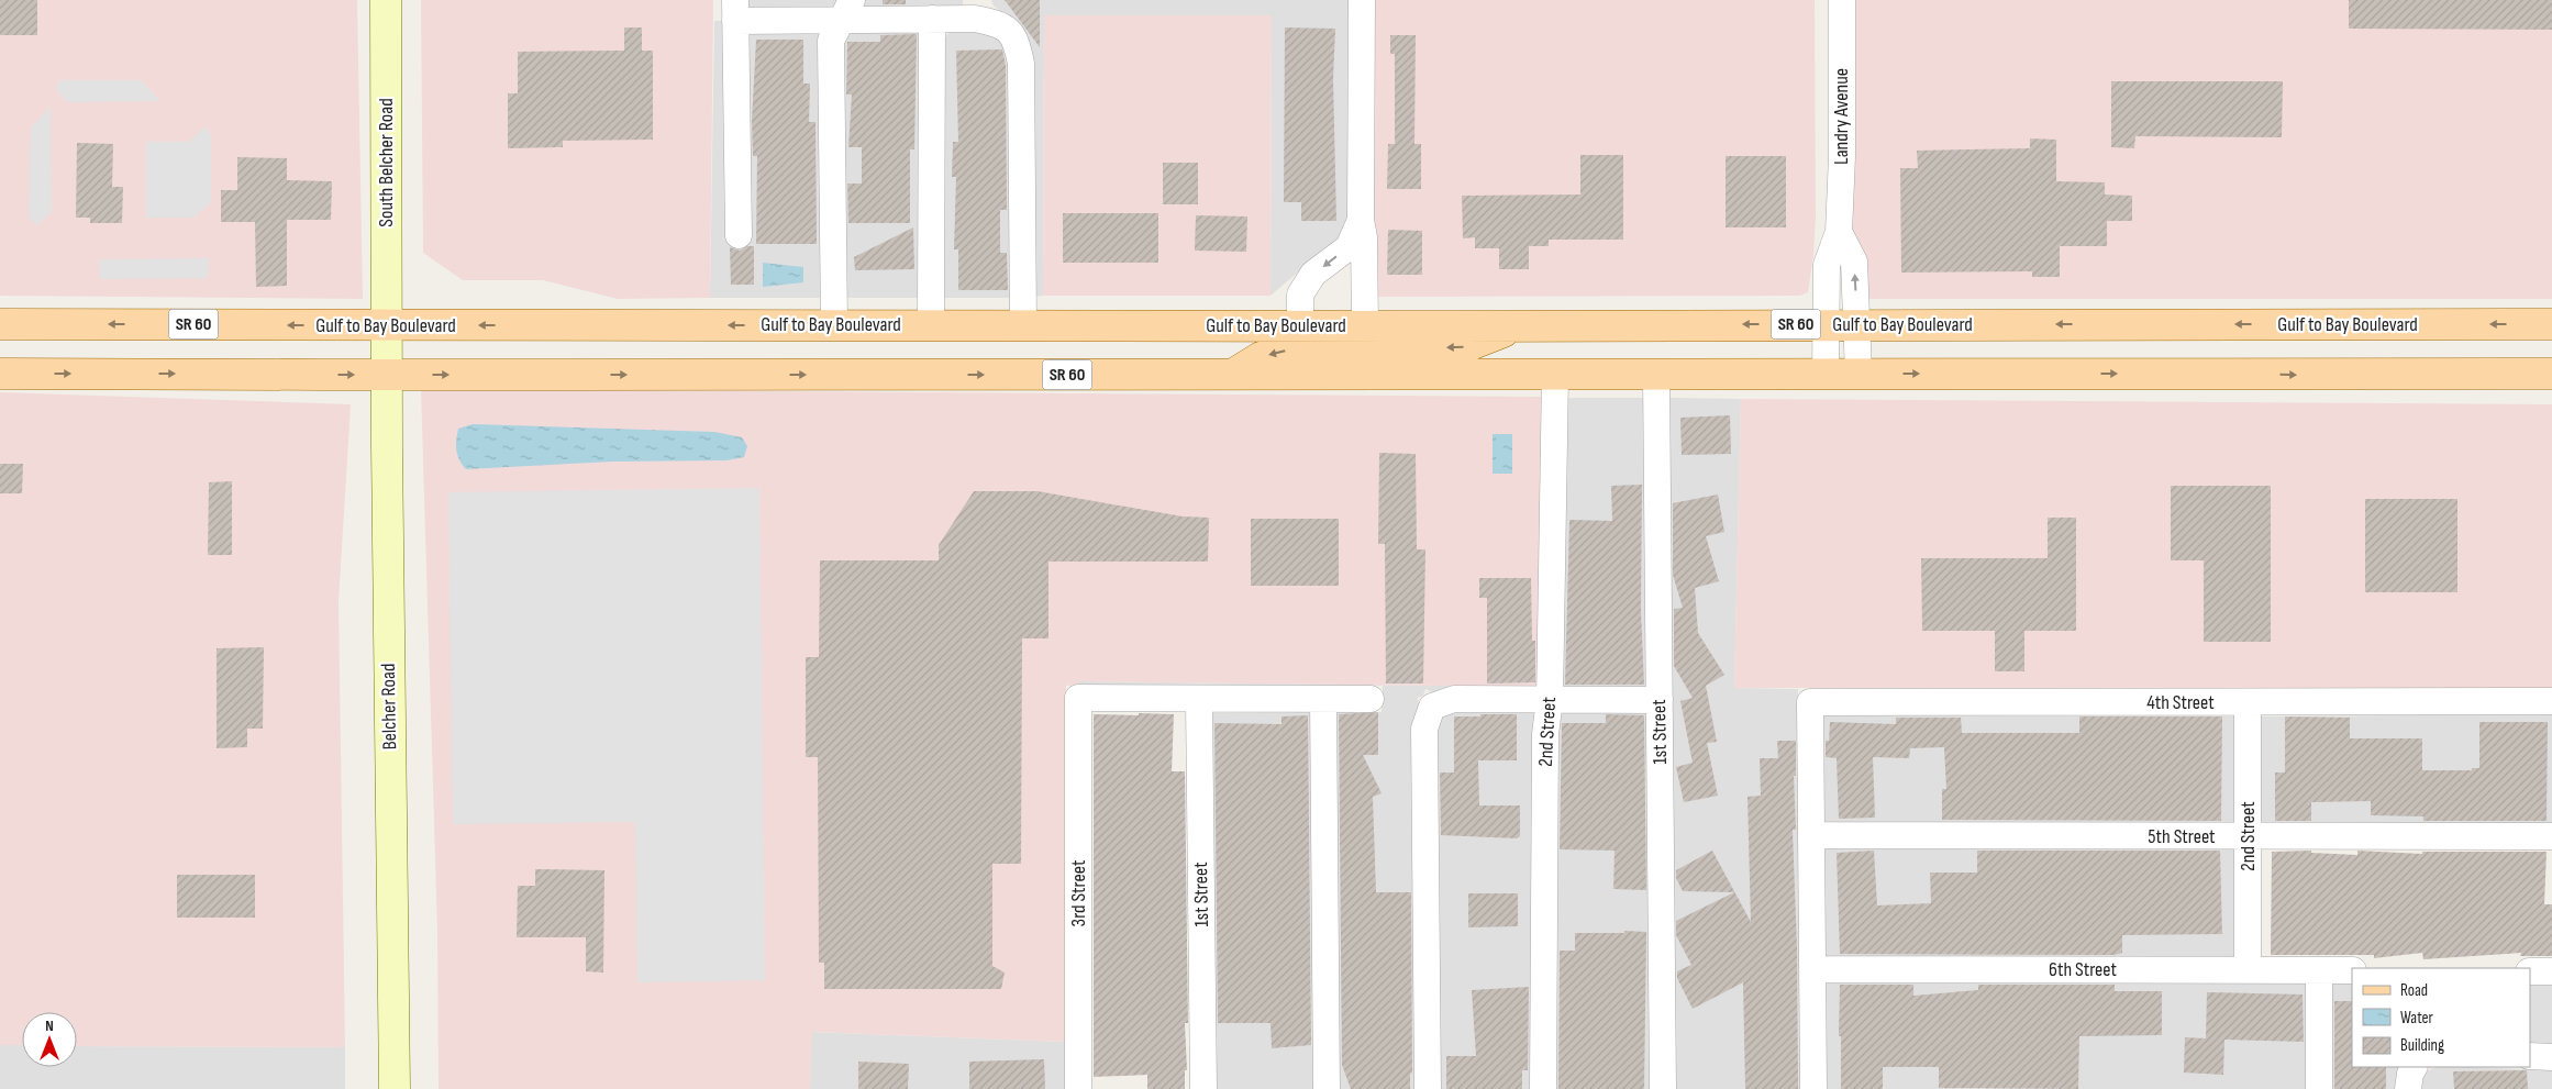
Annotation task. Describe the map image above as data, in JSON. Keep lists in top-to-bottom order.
{
  "streets": {
    "main road": [
      "South Belcher Road",
      "SR 60",
      "Gulf to Bay Boulevard",
      "Belcher Road"
    ],
    "street": [
      "Landry Avenue",
      "4th Street",
      "2nd Street",
      "1st Street",
      "5th Street",
      "3rd Street",
      "6th Street"
    ]
  },
  "crossings": [
    ["Landry Avenue", "SR 60"],
    ["Landry Avenue", "Gulf to Bay Boulevard"],
    ["South Belcher Road", "Gulf to Bay Boulevard"],
    ["South Belcher Road", "Belcher Road"],
    ["SR 60", "Belcher Road"],
    ["SR 60", "2nd Street"],
    ["SR 60", "1st Street"],
    ["Gulf to Bay Boulevard", "Belcher Road"],
    ["4th Street", "2nd Street"],
    ["4th Street", "5th Street"],
    ["2nd Street", "5th Street"],
    ["2nd Street", "6th Street"],
    ["1st Street", "3rd Street"]
  ],
  "legend": ["Road", "Water", "Building"],
  "north": "top"
}
